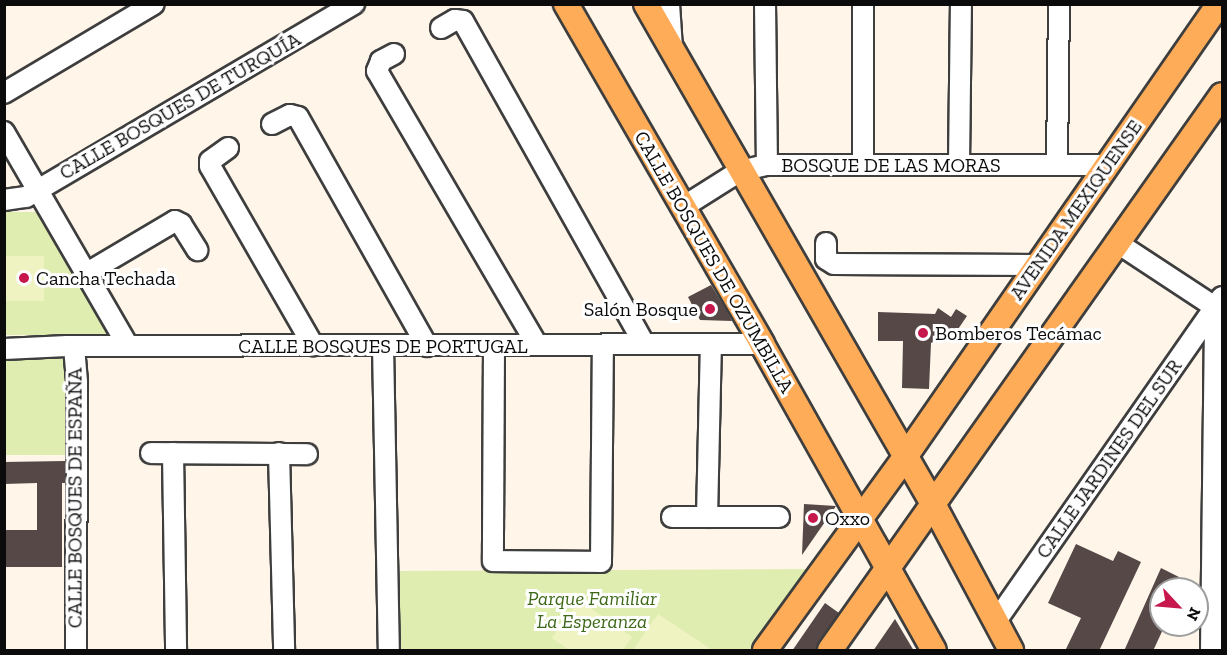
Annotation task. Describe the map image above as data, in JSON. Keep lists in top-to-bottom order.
{
  "streets": {
    "main road": ["AVENIDA MEXIQUENSE", "CALLE BOSQUES DE OZUMBILLA"],
    "street": [
      "CALLE BOSQUES DE TURQUÍA",
      "BOSQUE DE LAS MORAS",
      "CALLE BOSQUES DE PORTUGAL",
      "CALLE JARDINES DEL SUR",
      "CALLE BOSQUES DE ESPAÑA"
    ]
  },
  "crossings": [
    ["BOSQUE DE LAS MORAS", "AVENIDA MEXIQUENSE"],
    ["BOSQUE DE LAS MORAS", "CALLE BOSQUES DE OZUMBILLA"],
    ["AVENIDA MEXIQUENSE", "CALLE BOSQUES DE OZUMBILLA"],
    ["CALLE BOSQUES DE OZUMBILLA", "CALLE BOSQUES DE PORTUGAL"],
    ["CALLE BOSQUES DE PORTUGAL", "CALLE BOSQUES DE ESPAÑA"]
  ],
  "parks": ["Parque Familiar La Esperanza"],
  "places": [
    "Cancha Techada",
    "Salón Bosque",
    "Bomberos Tecámac",
    "Oxxo"
  ],
  "north": "bottom right"
}
